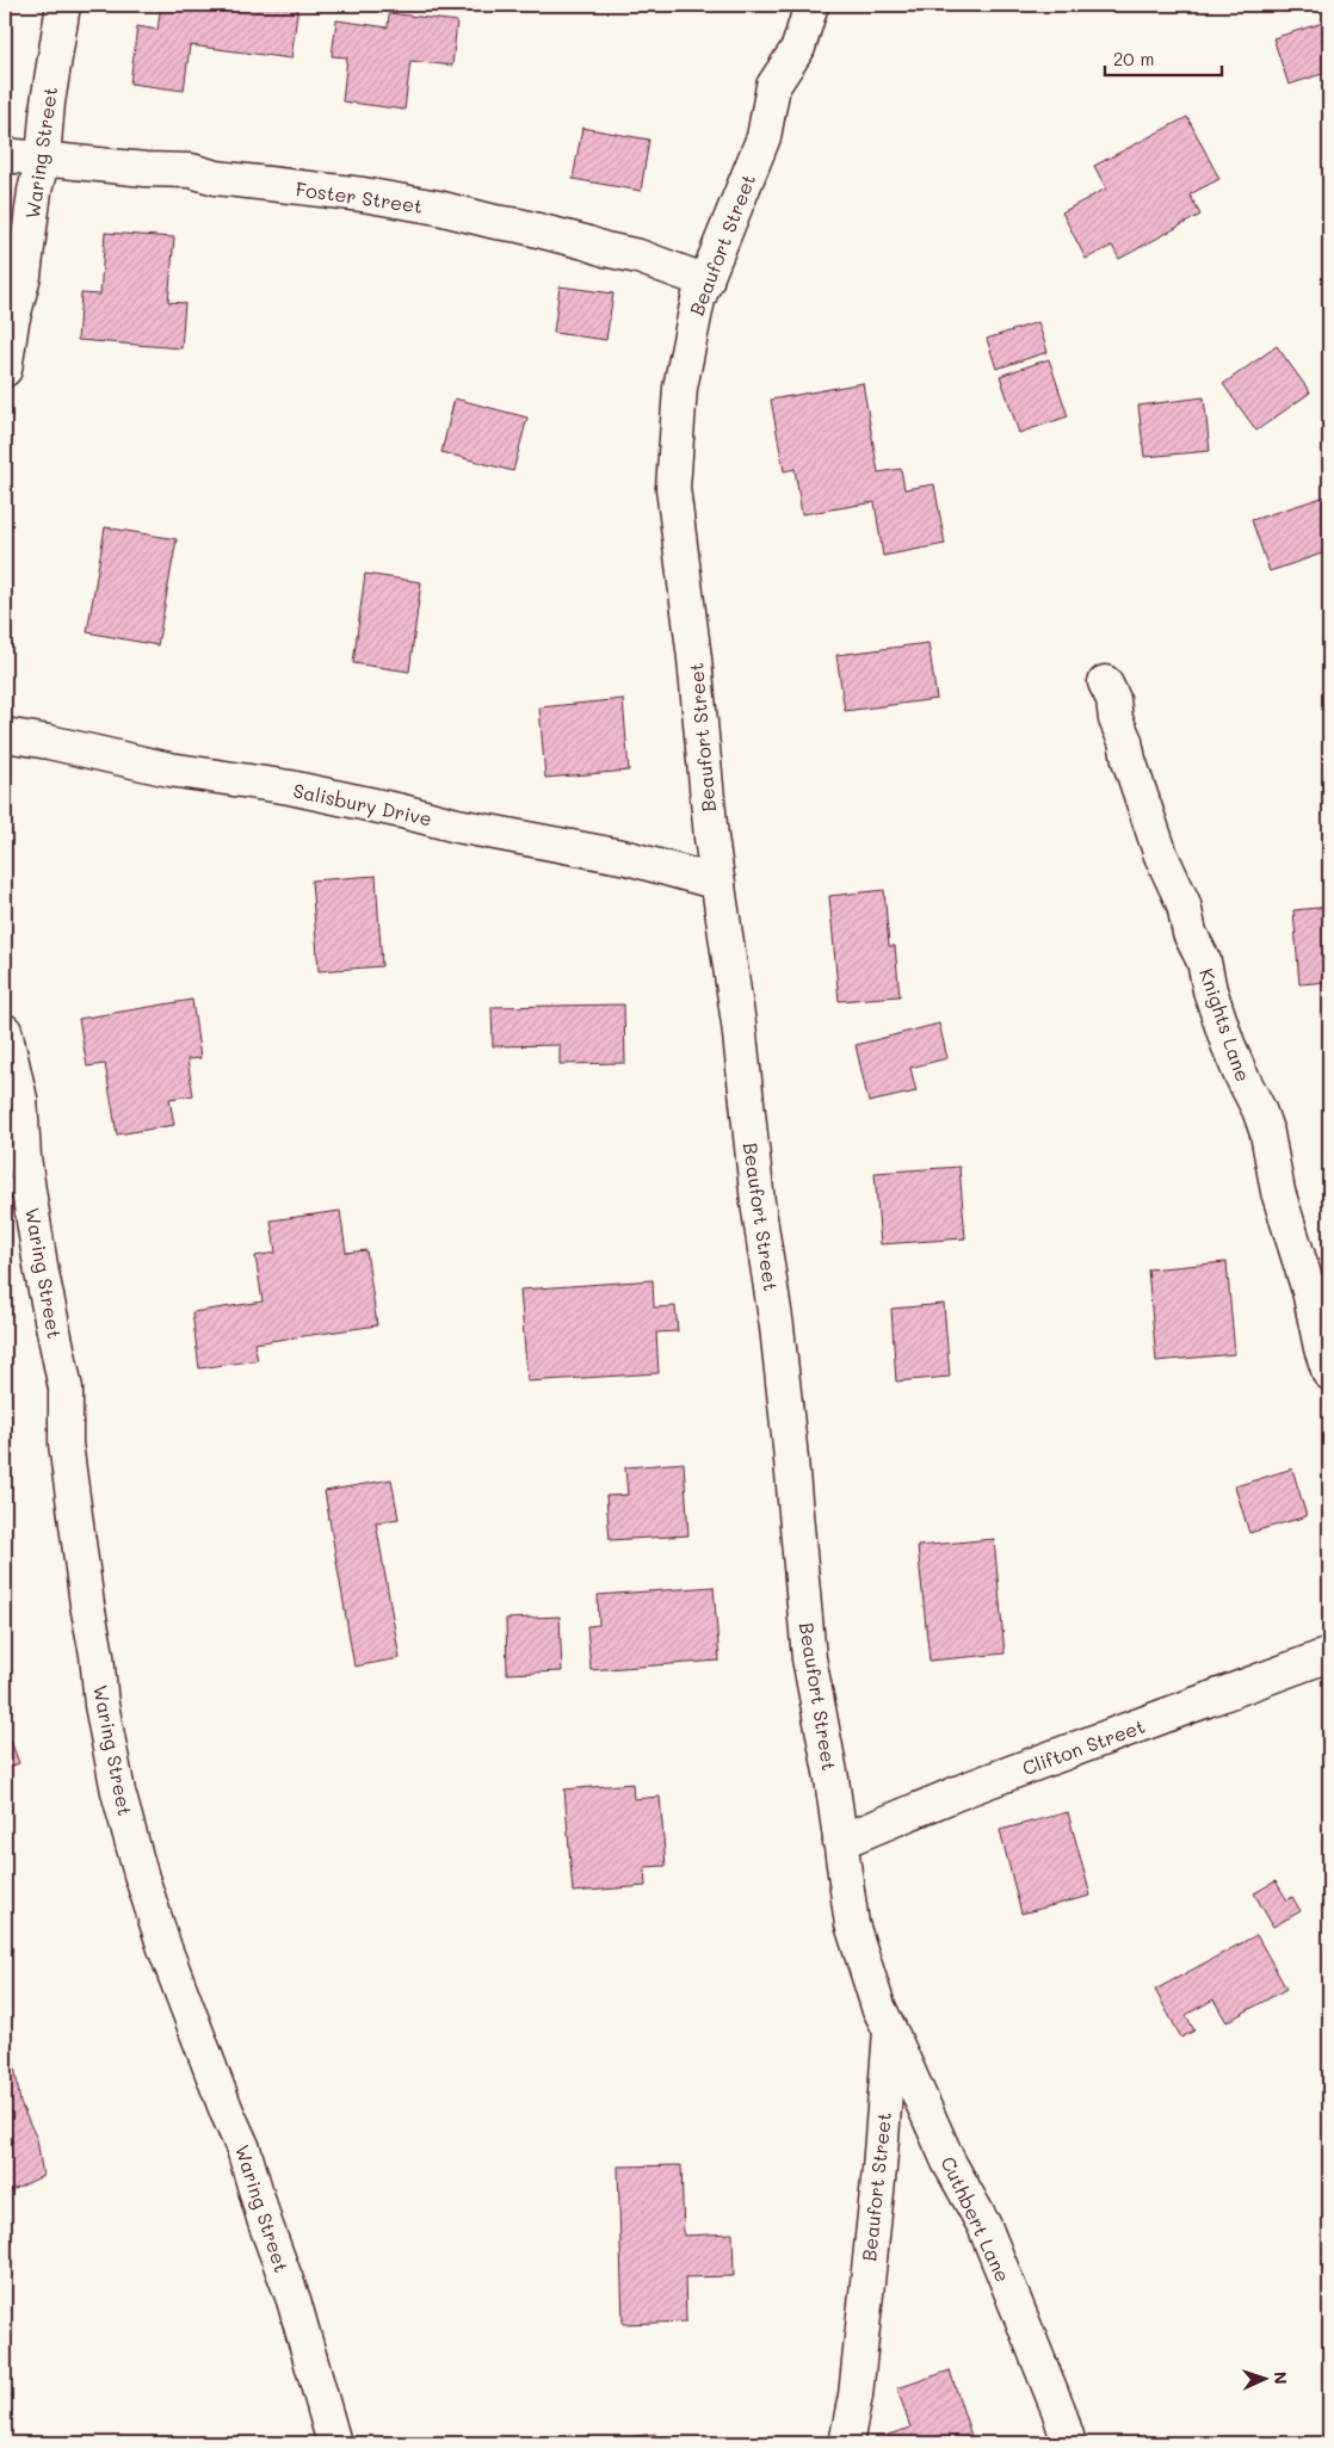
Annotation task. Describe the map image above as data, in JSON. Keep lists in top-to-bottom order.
{
  "streets": {
    "street": [
      "Waring Street",
      "Foster Street",
      "Beaufort Street",
      "Salisbury Drive",
      "Knights Lane",
      "Clifton Street",
      "Cuthbert Lane"
    ]
  },
  "crossings": [
    ["Waring Street", "Foster Street"],
    ["Foster Street", "Beaufort Street"],
    ["Beaufort Street", "Salisbury Drive"],
    ["Beaufort Street", "Clifton Street"],
    ["Beaufort Street", "Cuthbert Lane"]
  ],
  "scale_bar": "20 m",
  "north": "right"
}
